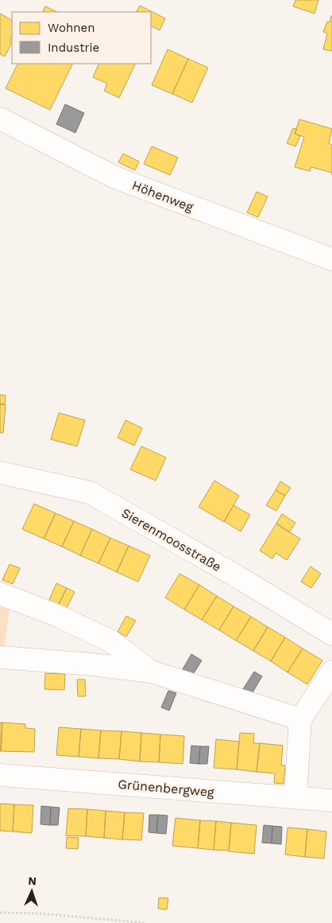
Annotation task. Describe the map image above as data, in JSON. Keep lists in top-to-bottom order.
{
  "streets": {
    "street": ["Höhenweg", "Sierenmoosstraße", "Grünenbergweg"]
  },
  "legend": ["Wohnen", "Industrie"],
  "north": "top"
}
